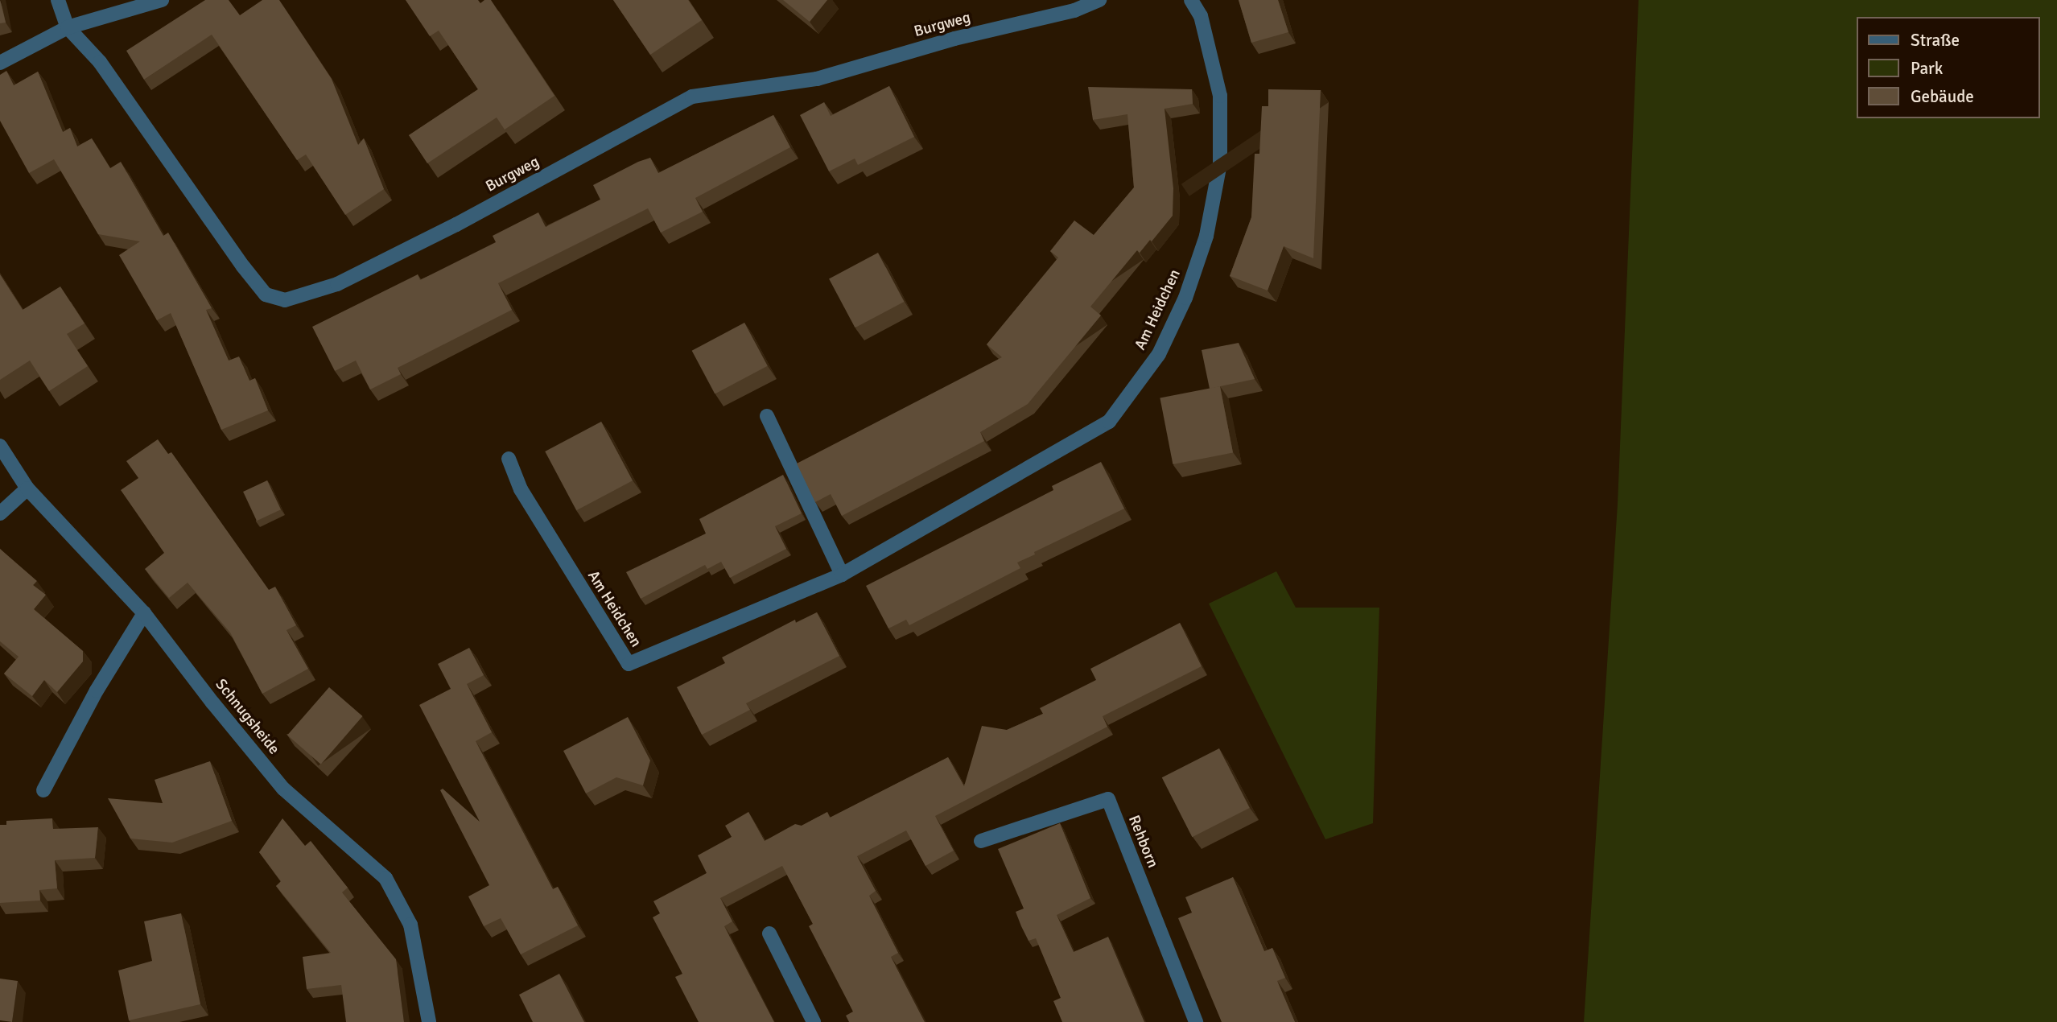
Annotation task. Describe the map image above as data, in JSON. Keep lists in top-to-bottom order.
{
  "streets": {
    "street": [
      "Burgweg",
      "Am Heidchen",
      "Schnugsheide",
      "Rehborn"
    ]
  },
  "legend": ["Straße", "Park", "Gebäude"]
}
